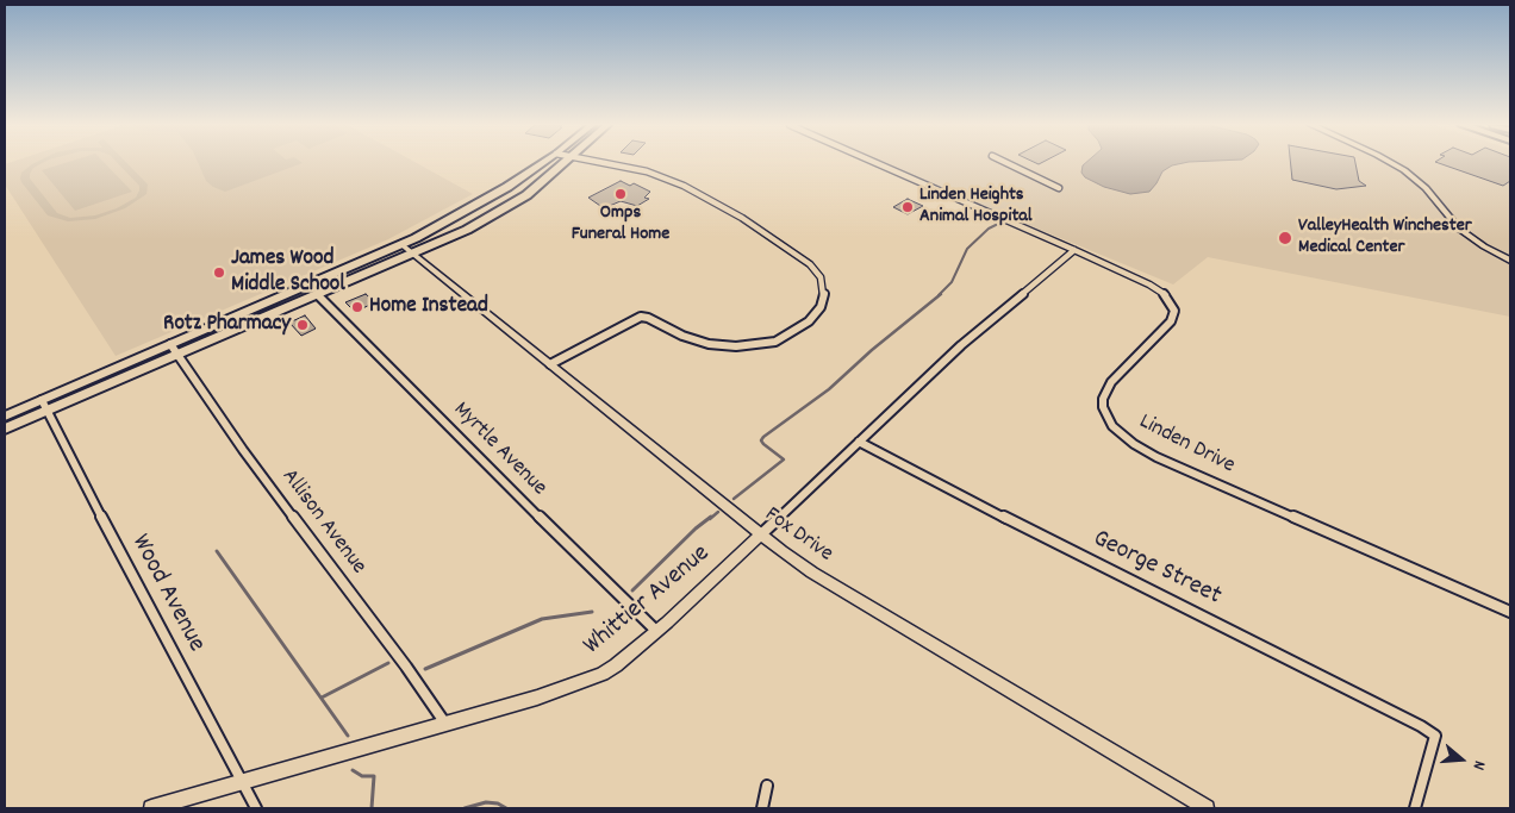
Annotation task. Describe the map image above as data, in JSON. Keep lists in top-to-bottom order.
{
  "streets": {
    "main road": ["Fox Drive", "Whittier Avenue"],
    "street": [
      "Linden Drive",
      "Myrtle Avenue",
      "Allison Avenue",
      "George Street",
      "Wood Avenue"
    ]
  },
  "crossings": [
    ["Linden Drive", "Whittier Avenue"],
    ["Myrtle Avenue", "Whittier Avenue"],
    ["Allison Avenue", "Whittier Avenue"],
    ["Fox Drive", "Whittier Avenue"],
    ["George Street", "Whittier Avenue"],
    ["Wood Avenue", "Whittier Avenue"]
  ],
  "places": [
    "Omps Funeral Home",
    "Linden Heights Animal Hospital",
    "ValleyHealth Winchester Medical Center",
    "James Wood Middle School",
    "Home Instead",
    "Rotz Pharmacy"
  ],
  "north": "right"
}
